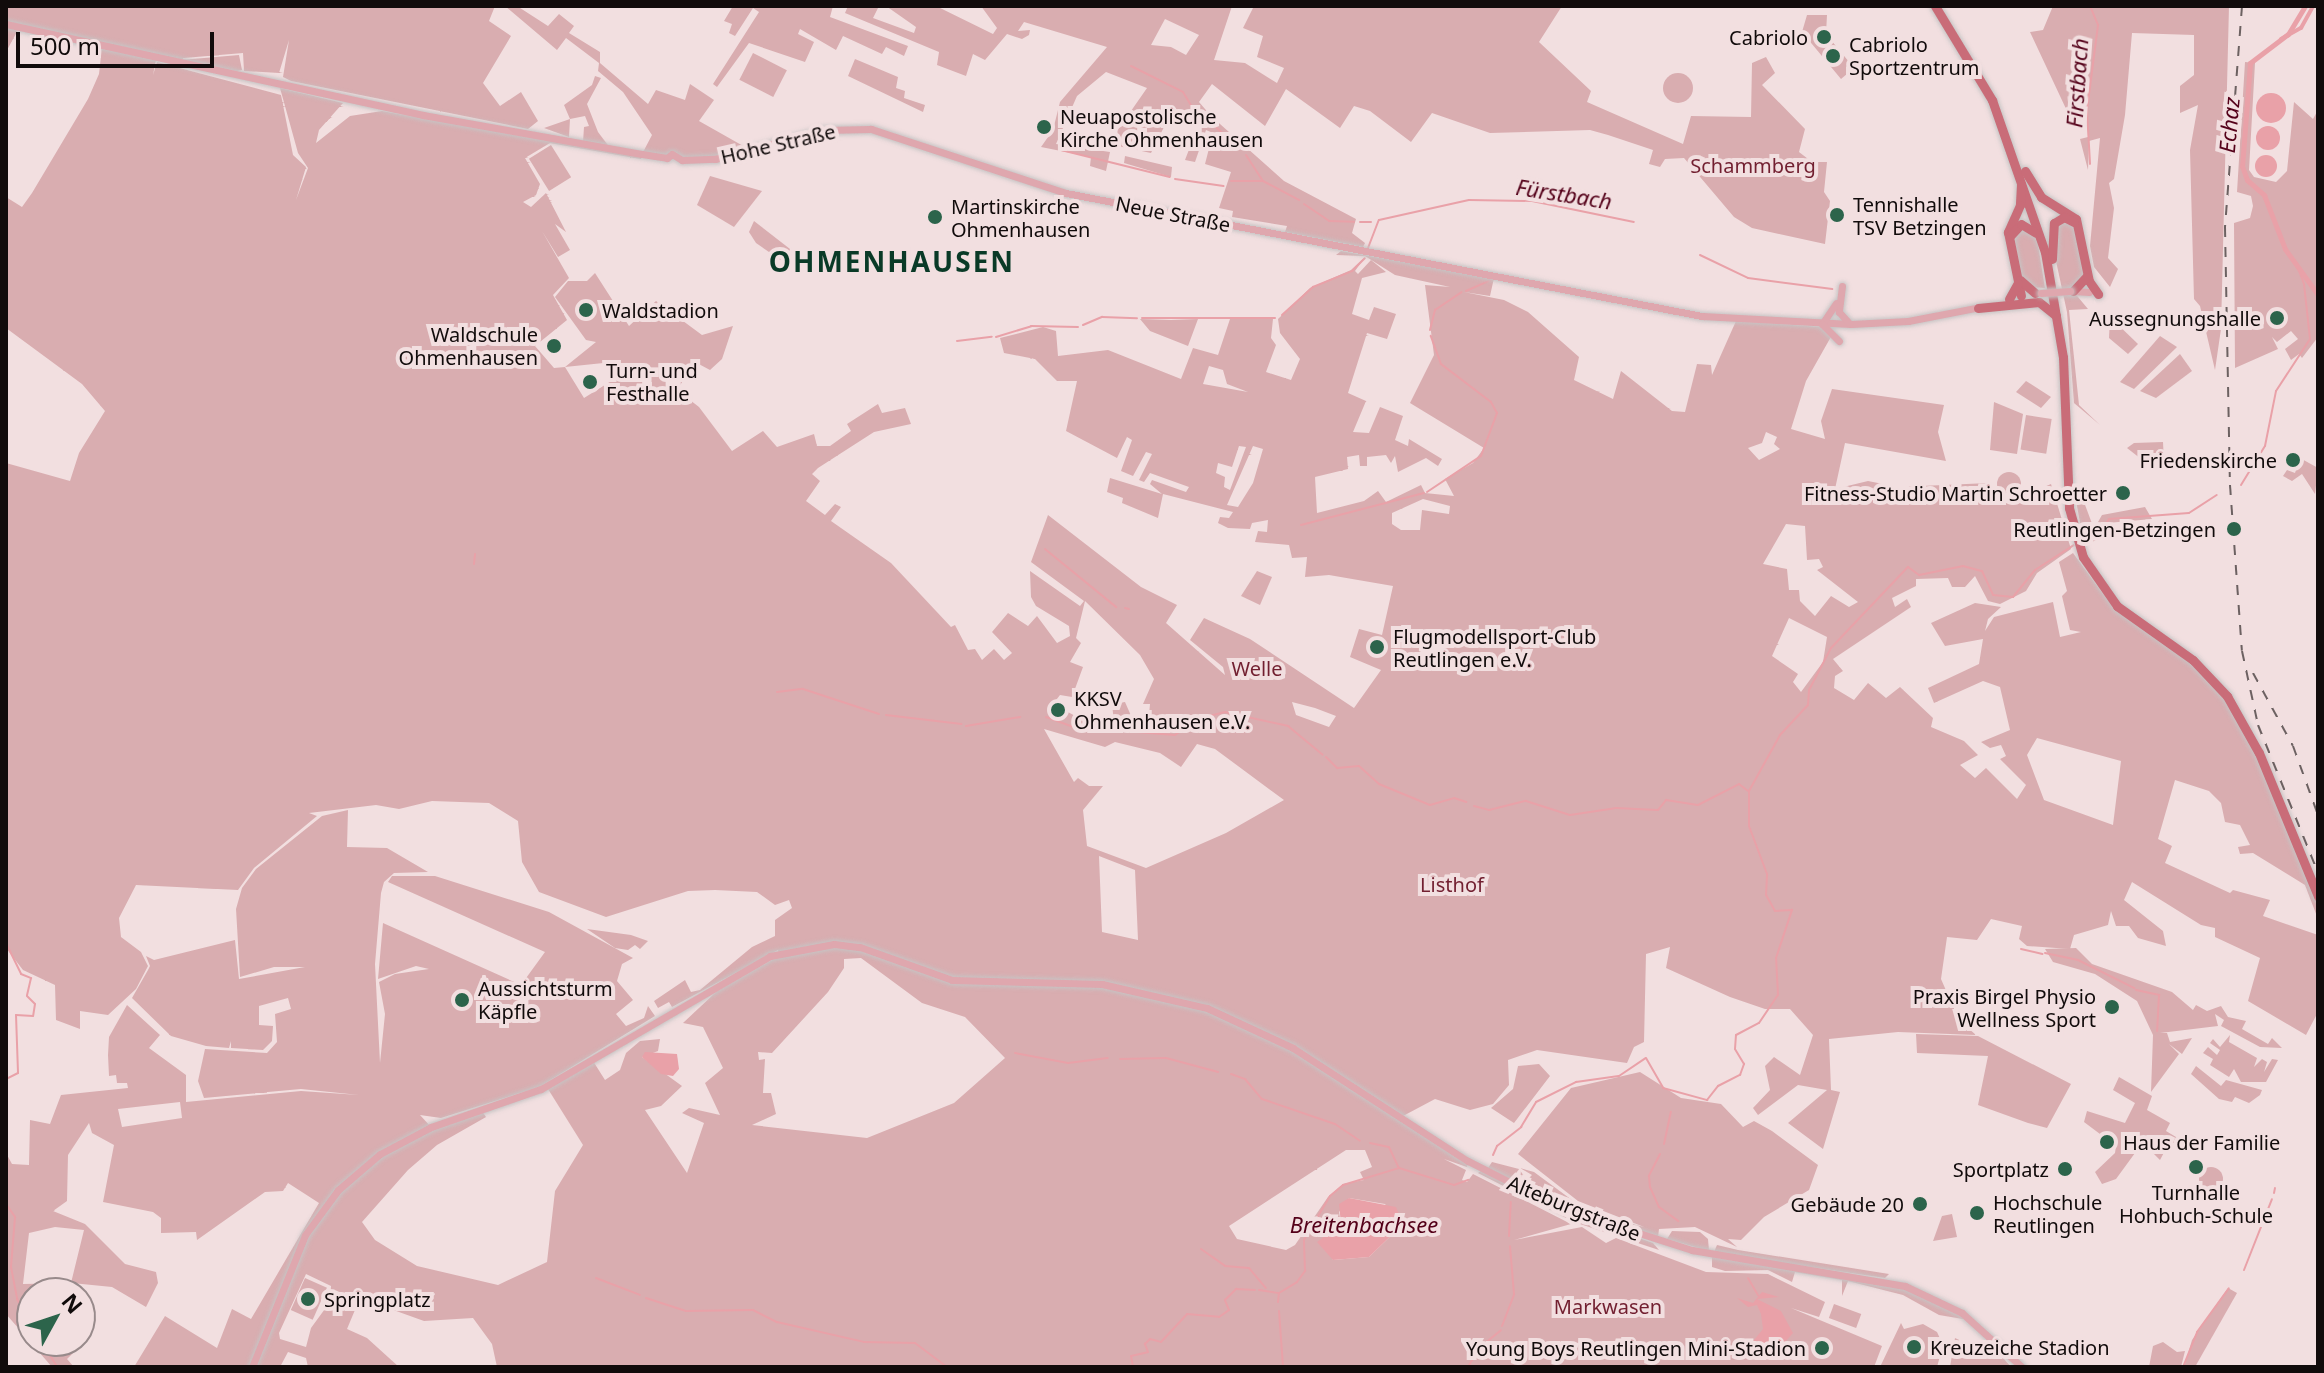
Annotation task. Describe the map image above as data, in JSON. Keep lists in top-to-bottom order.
{
  "streets": {
    "main road": ["Hohe Straße", "Neue Straße", "Alteburgstraße"]
  },
  "crossings": [
    ["Hohe Straße", "Neue Straße"]
  ],
  "districts": ["OHMENHAUSEN"],
  "water": [
    "Firstbach",
    "Echaz",
    "Fürstbach",
    "Breitenbachsee"
  ],
  "parks": [
    "Schammberg",
    "Welle",
    "Listhof",
    "Markwasen"
  ],
  "places": [
    "Cabriolo",
    "Cabriolo Sportzentrum",
    "Neuapostolische Kirche Ohmenhausen",
    "Tennishalle TSV Betzingen",
    "Martinskirche Ohmenhausen",
    "Waldstadion",
    "Aussegnungshalle",
    "Waldschule Ohmenhausen",
    "Turn- und Festhalle",
    "Friedenskirche",
    "Fitness-Studio Martin Schroetter",
    "Reutlingen-Betzingen",
    "Flugmodellsport-Club Reutlingen e.V.",
    "KKSV Ohmenhausen e.V.",
    "Aussichtsturm Käpfle",
    "Praxis Birgel Physio Wellness Sport",
    "Haus der Familie",
    "Turnhalle Hohbuch-Schule",
    "Sportplatz",
    "Gebäude 20",
    "Hochschule Reutlingen",
    "Springplatz",
    "Kreuzeiche Stadion",
    "Young Boys Reutlingen Mini-Stadion"
  ],
  "scale_bar": "500 m",
  "north": "top right"
}
